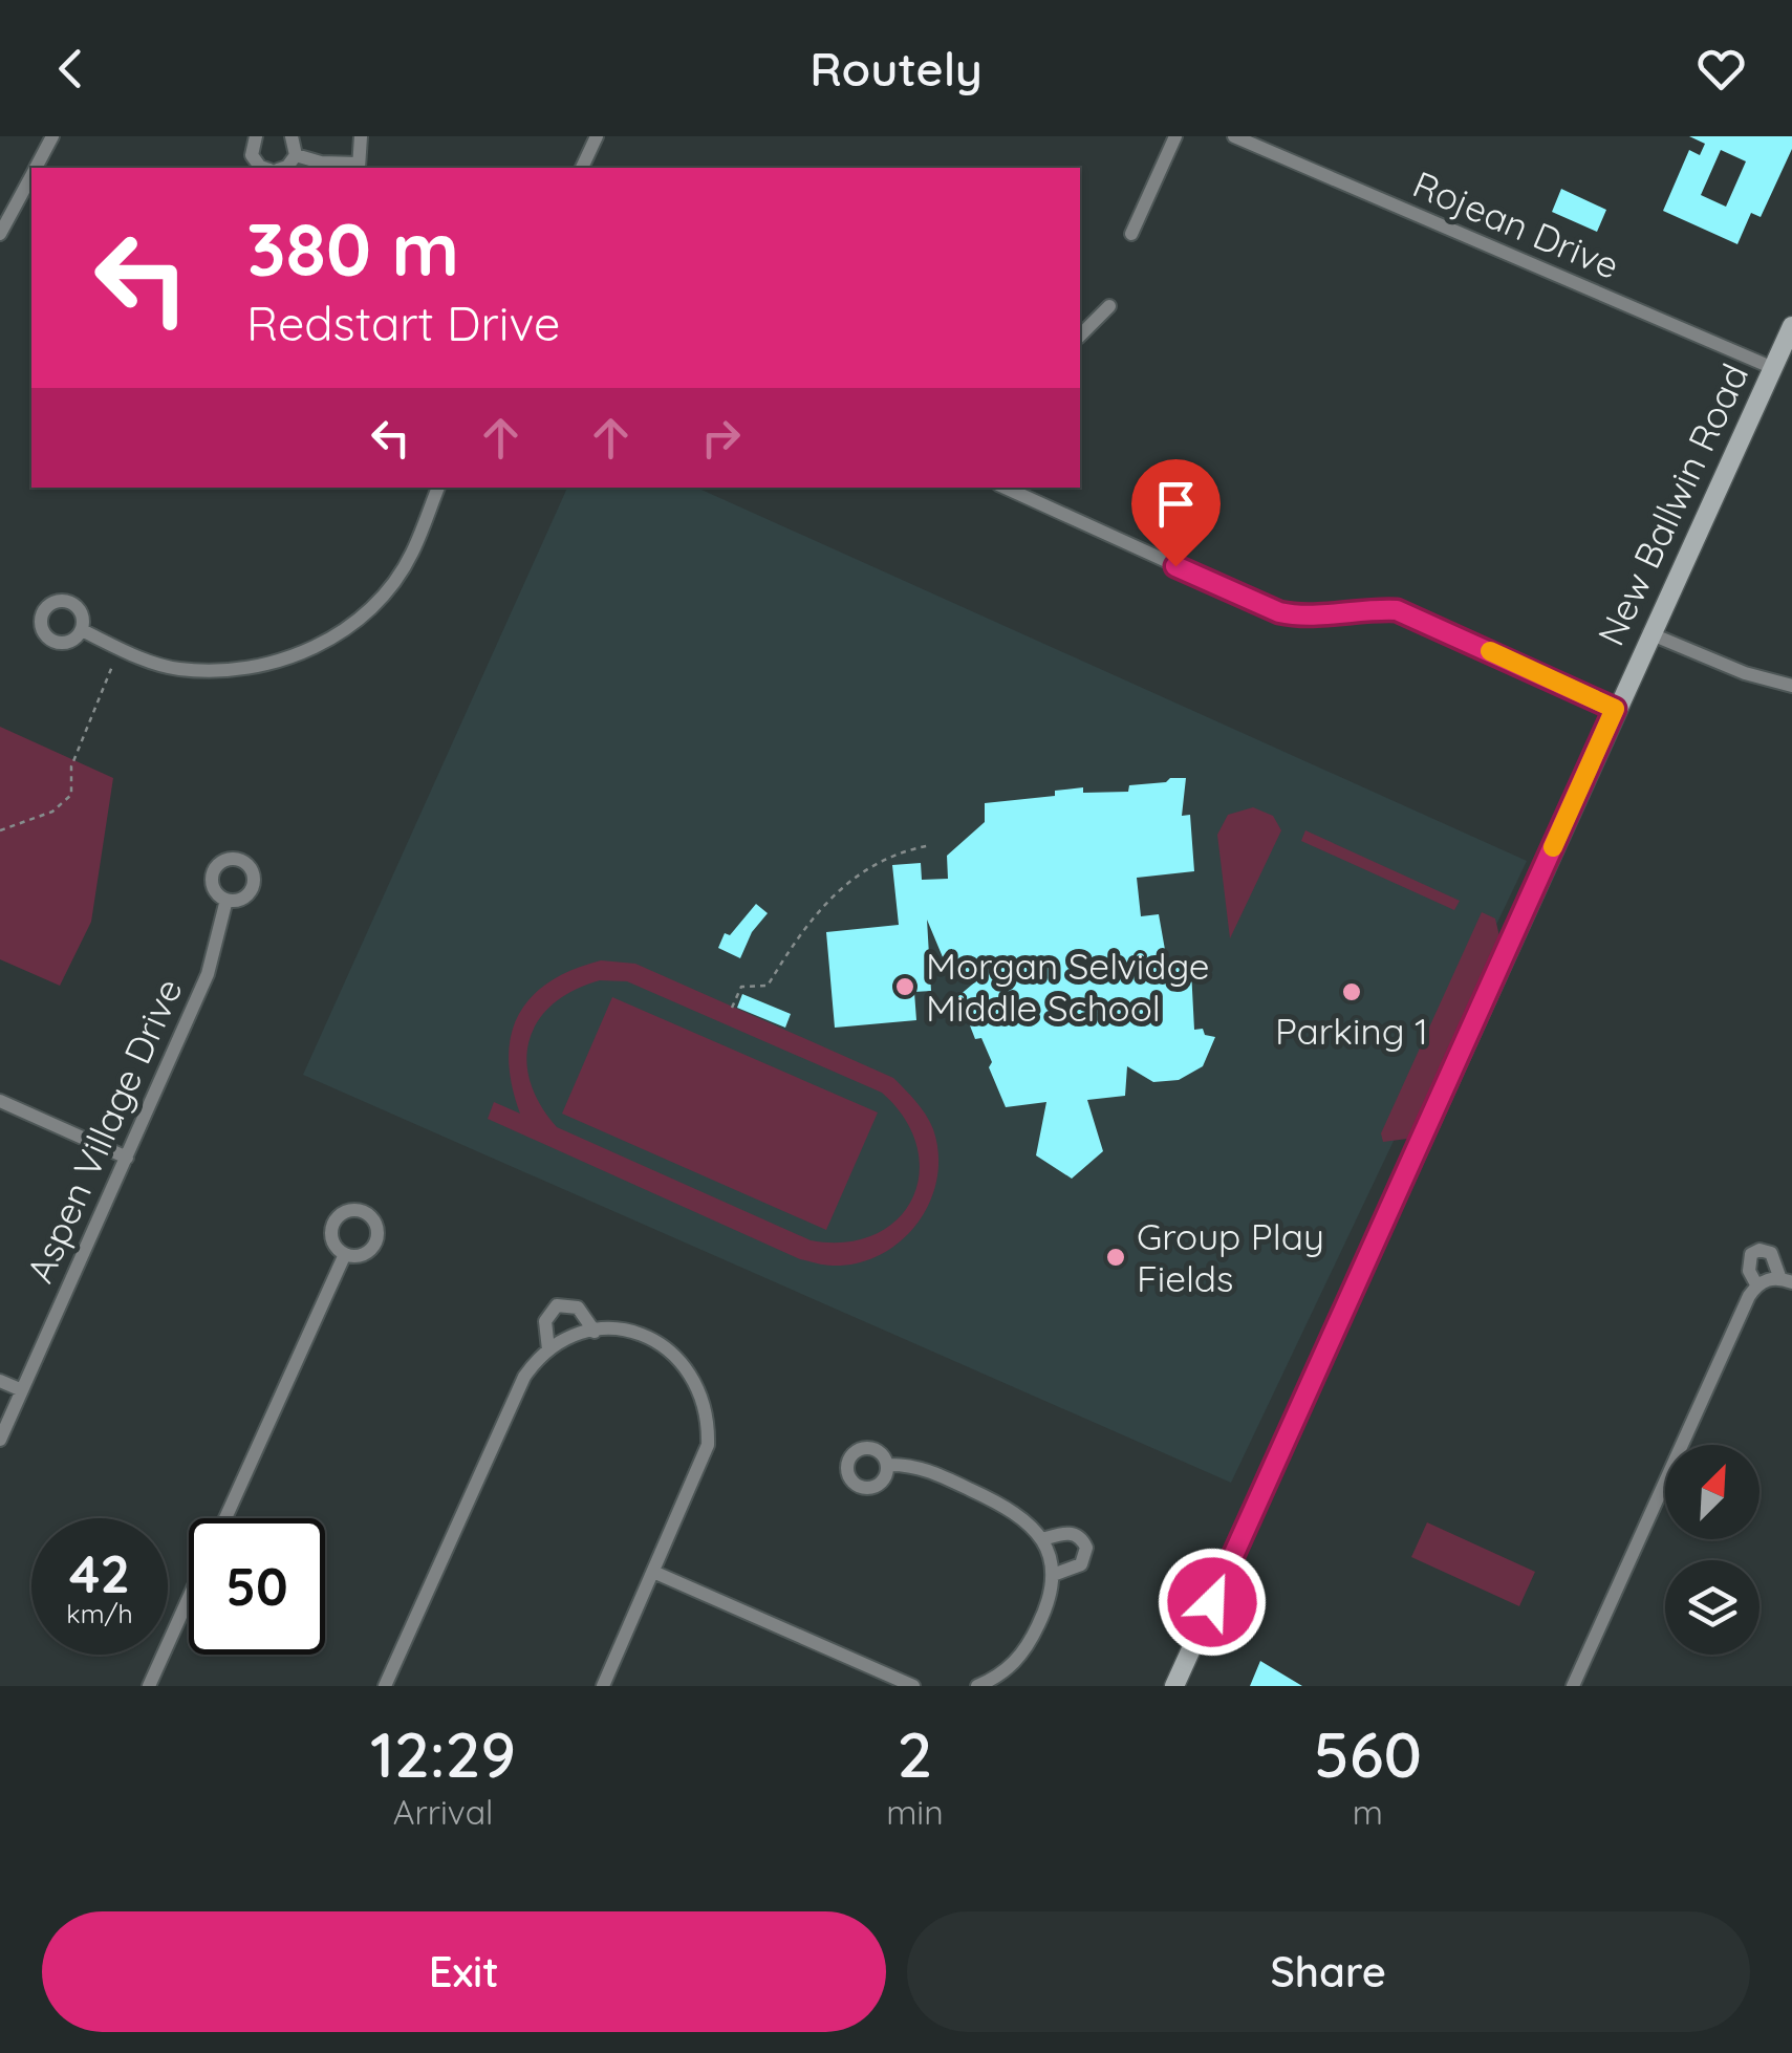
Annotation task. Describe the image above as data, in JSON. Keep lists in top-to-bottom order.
{
  "streets": {
    "main road": ["New Ballwin Road"],
    "street": ["Rojean Drive", "Aspen Village Drive"]
  },
  "crossings": [
    ["Rojean Drive", "New Ballwin Road"]
  ],
  "places": ["Morgan Selvidge Middle School", "Parking 1", "Group Play Fields"],
  "north": "top right",
  "page": {
    "header": "Routely",
    "turn": ["380 m", "Redstart Drive"],
    "speed": "42 km/h",
    "limit": "50",
    "eta": [
      "12:29",
      "Arrival",
      "2",
      "min",
      "560",
      "m"
    ],
    "buttons": ["Exit", "Share"]
  }
}
